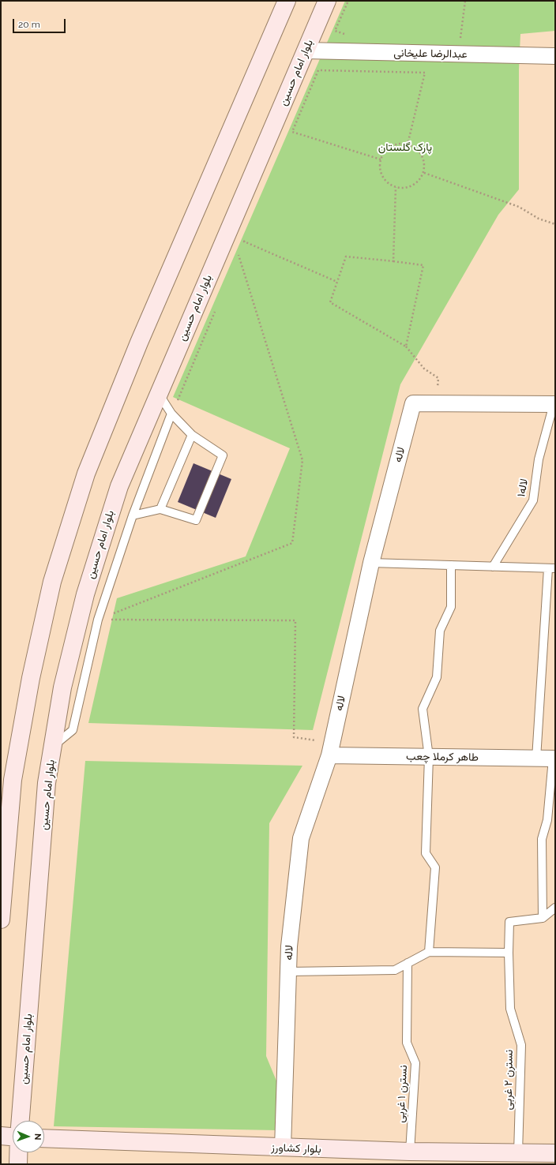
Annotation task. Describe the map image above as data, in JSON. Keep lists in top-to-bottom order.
{
  "streets": {
    "main road": ["بلوار امام حسین", "بلوار کشاورز"],
    "street": ["عبدالرضا علیخانی", "لاله", "طاهر کرملا چعب"],
    "lane": ["لاله۱", "نسترن ۲ غربی", "نسترن ۱ غربی"]
  },
  "crossings": [
    ["عبدالرضا علیخانی", "بلوار امام حسین"],
    ["لاله", "لاله۱"],
    ["لاله", "طاهر کرملا چعب"],
    ["لاله", "بلوار کشاورز"],
    ["نسترن ۲ غربی", "بلوار کشاورز"],
    ["نسترن ۱ غربی", "بلوار کشاورز"]
  ],
  "parks": ["پارک گلستان"],
  "scale_bar": "20 m",
  "north": "right"
}
